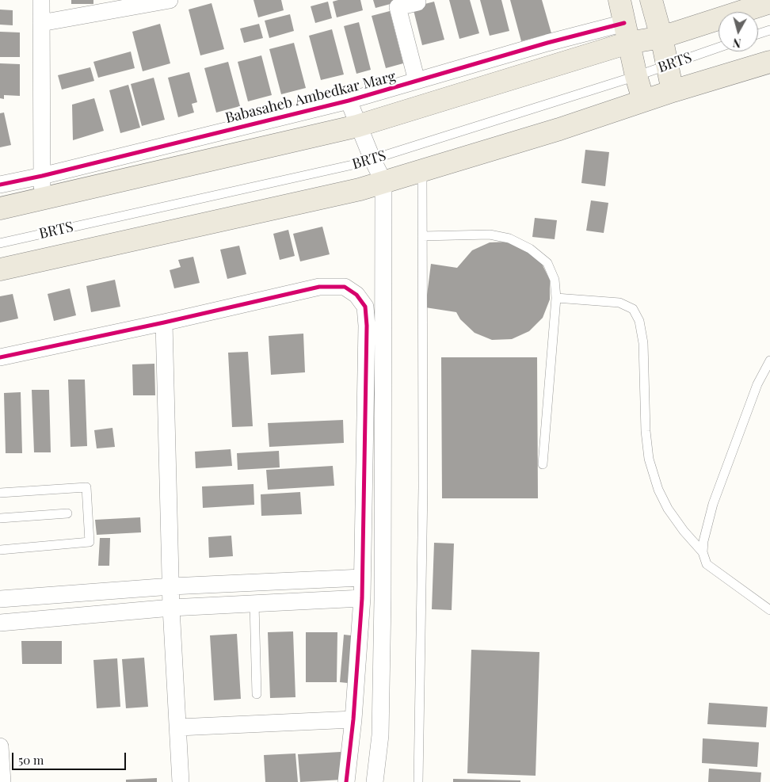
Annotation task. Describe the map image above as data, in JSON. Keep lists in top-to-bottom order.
{
  "streets": {
    "main road": ["Babasaheb Ambedkar Marg"],
    "lane": ["BRTS"]
  },
  "crossings": [
    ["BRTS", "Babasaheb Ambedkar Marg"]
  ],
  "scale_bar": "50 m",
  "north": "bottom"
}
